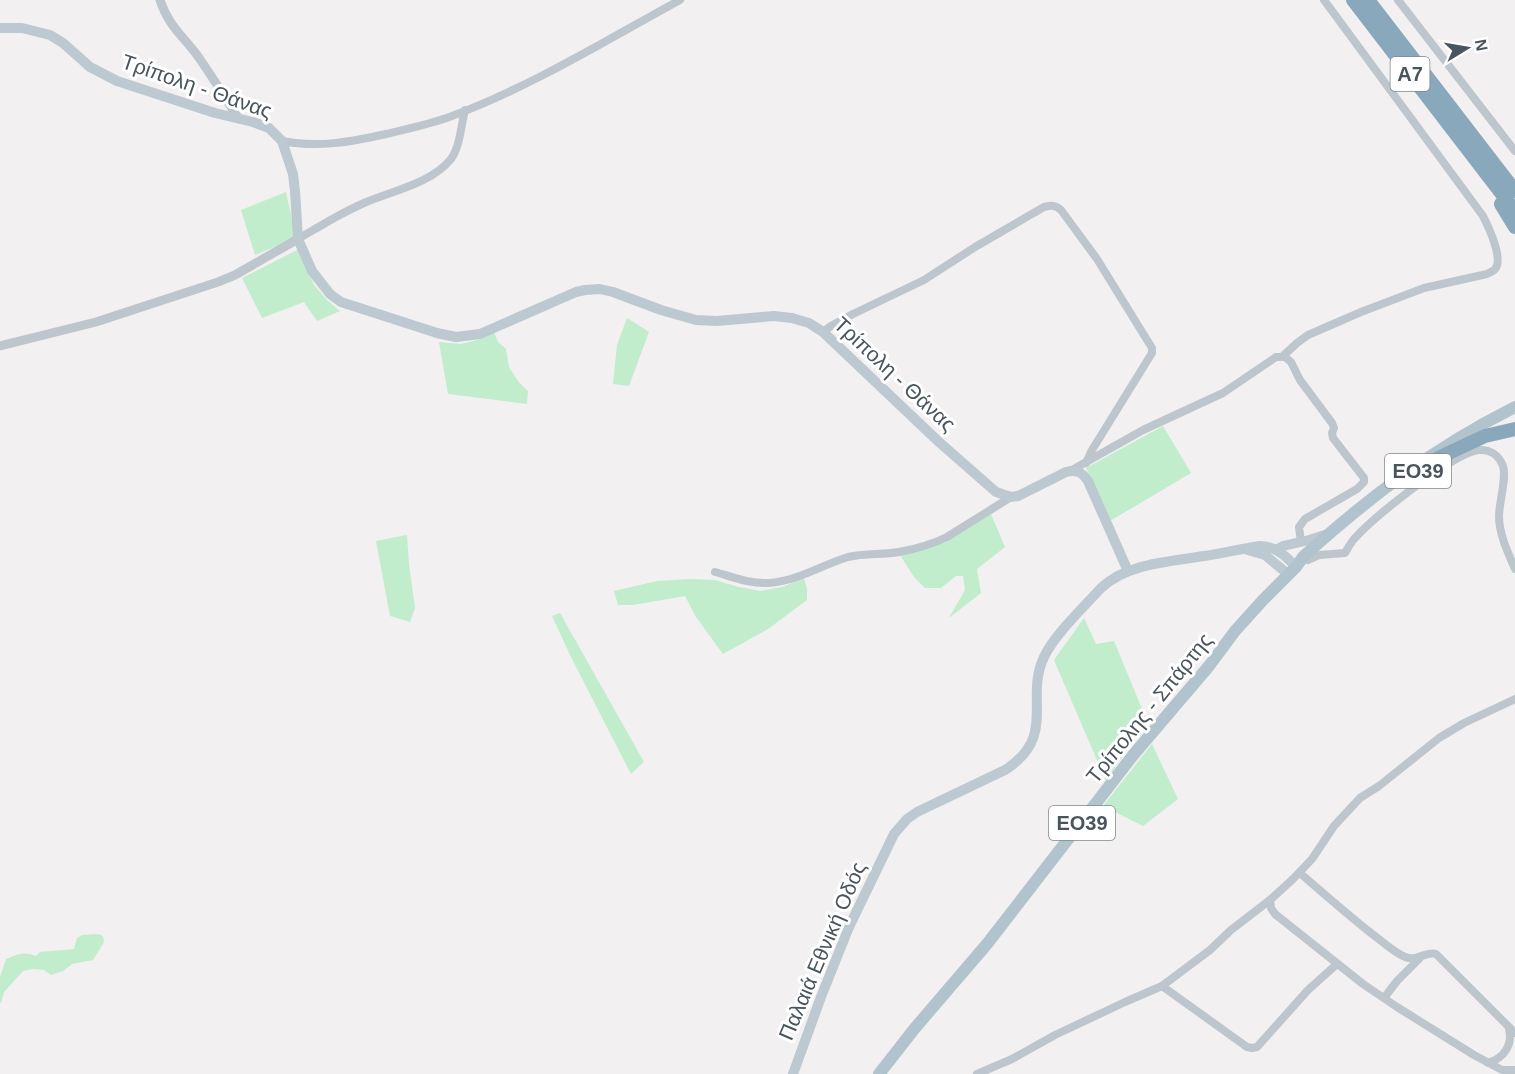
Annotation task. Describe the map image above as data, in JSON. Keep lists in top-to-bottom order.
{
  "streets": {
    "highway": ["Α7"],
    "main road": [
      "Τρίπολη - Θάνας",
      "ΕΟ39",
      "Τρίπολης - Σπάρτης",
      "Παλαιά Εθνική Οδός"
    ]
  },
  "north": "right"
}
